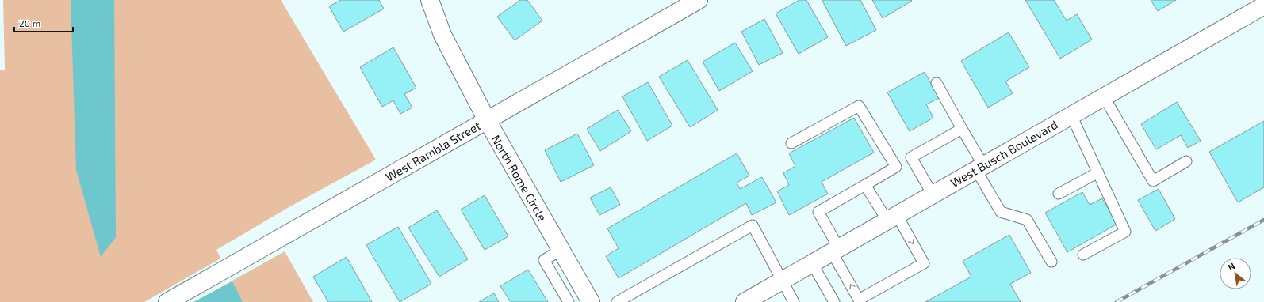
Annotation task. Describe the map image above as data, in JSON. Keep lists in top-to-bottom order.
{
  "streets": {
    "street": ["West Rambla Street", "West Busch Boulevard", "North Rome Circle"]
  },
  "crossings": [
    ["West Rambla Street", "North Rome Circle"]
  ],
  "scale_bar": "20 m",
  "north": "top left"
}
